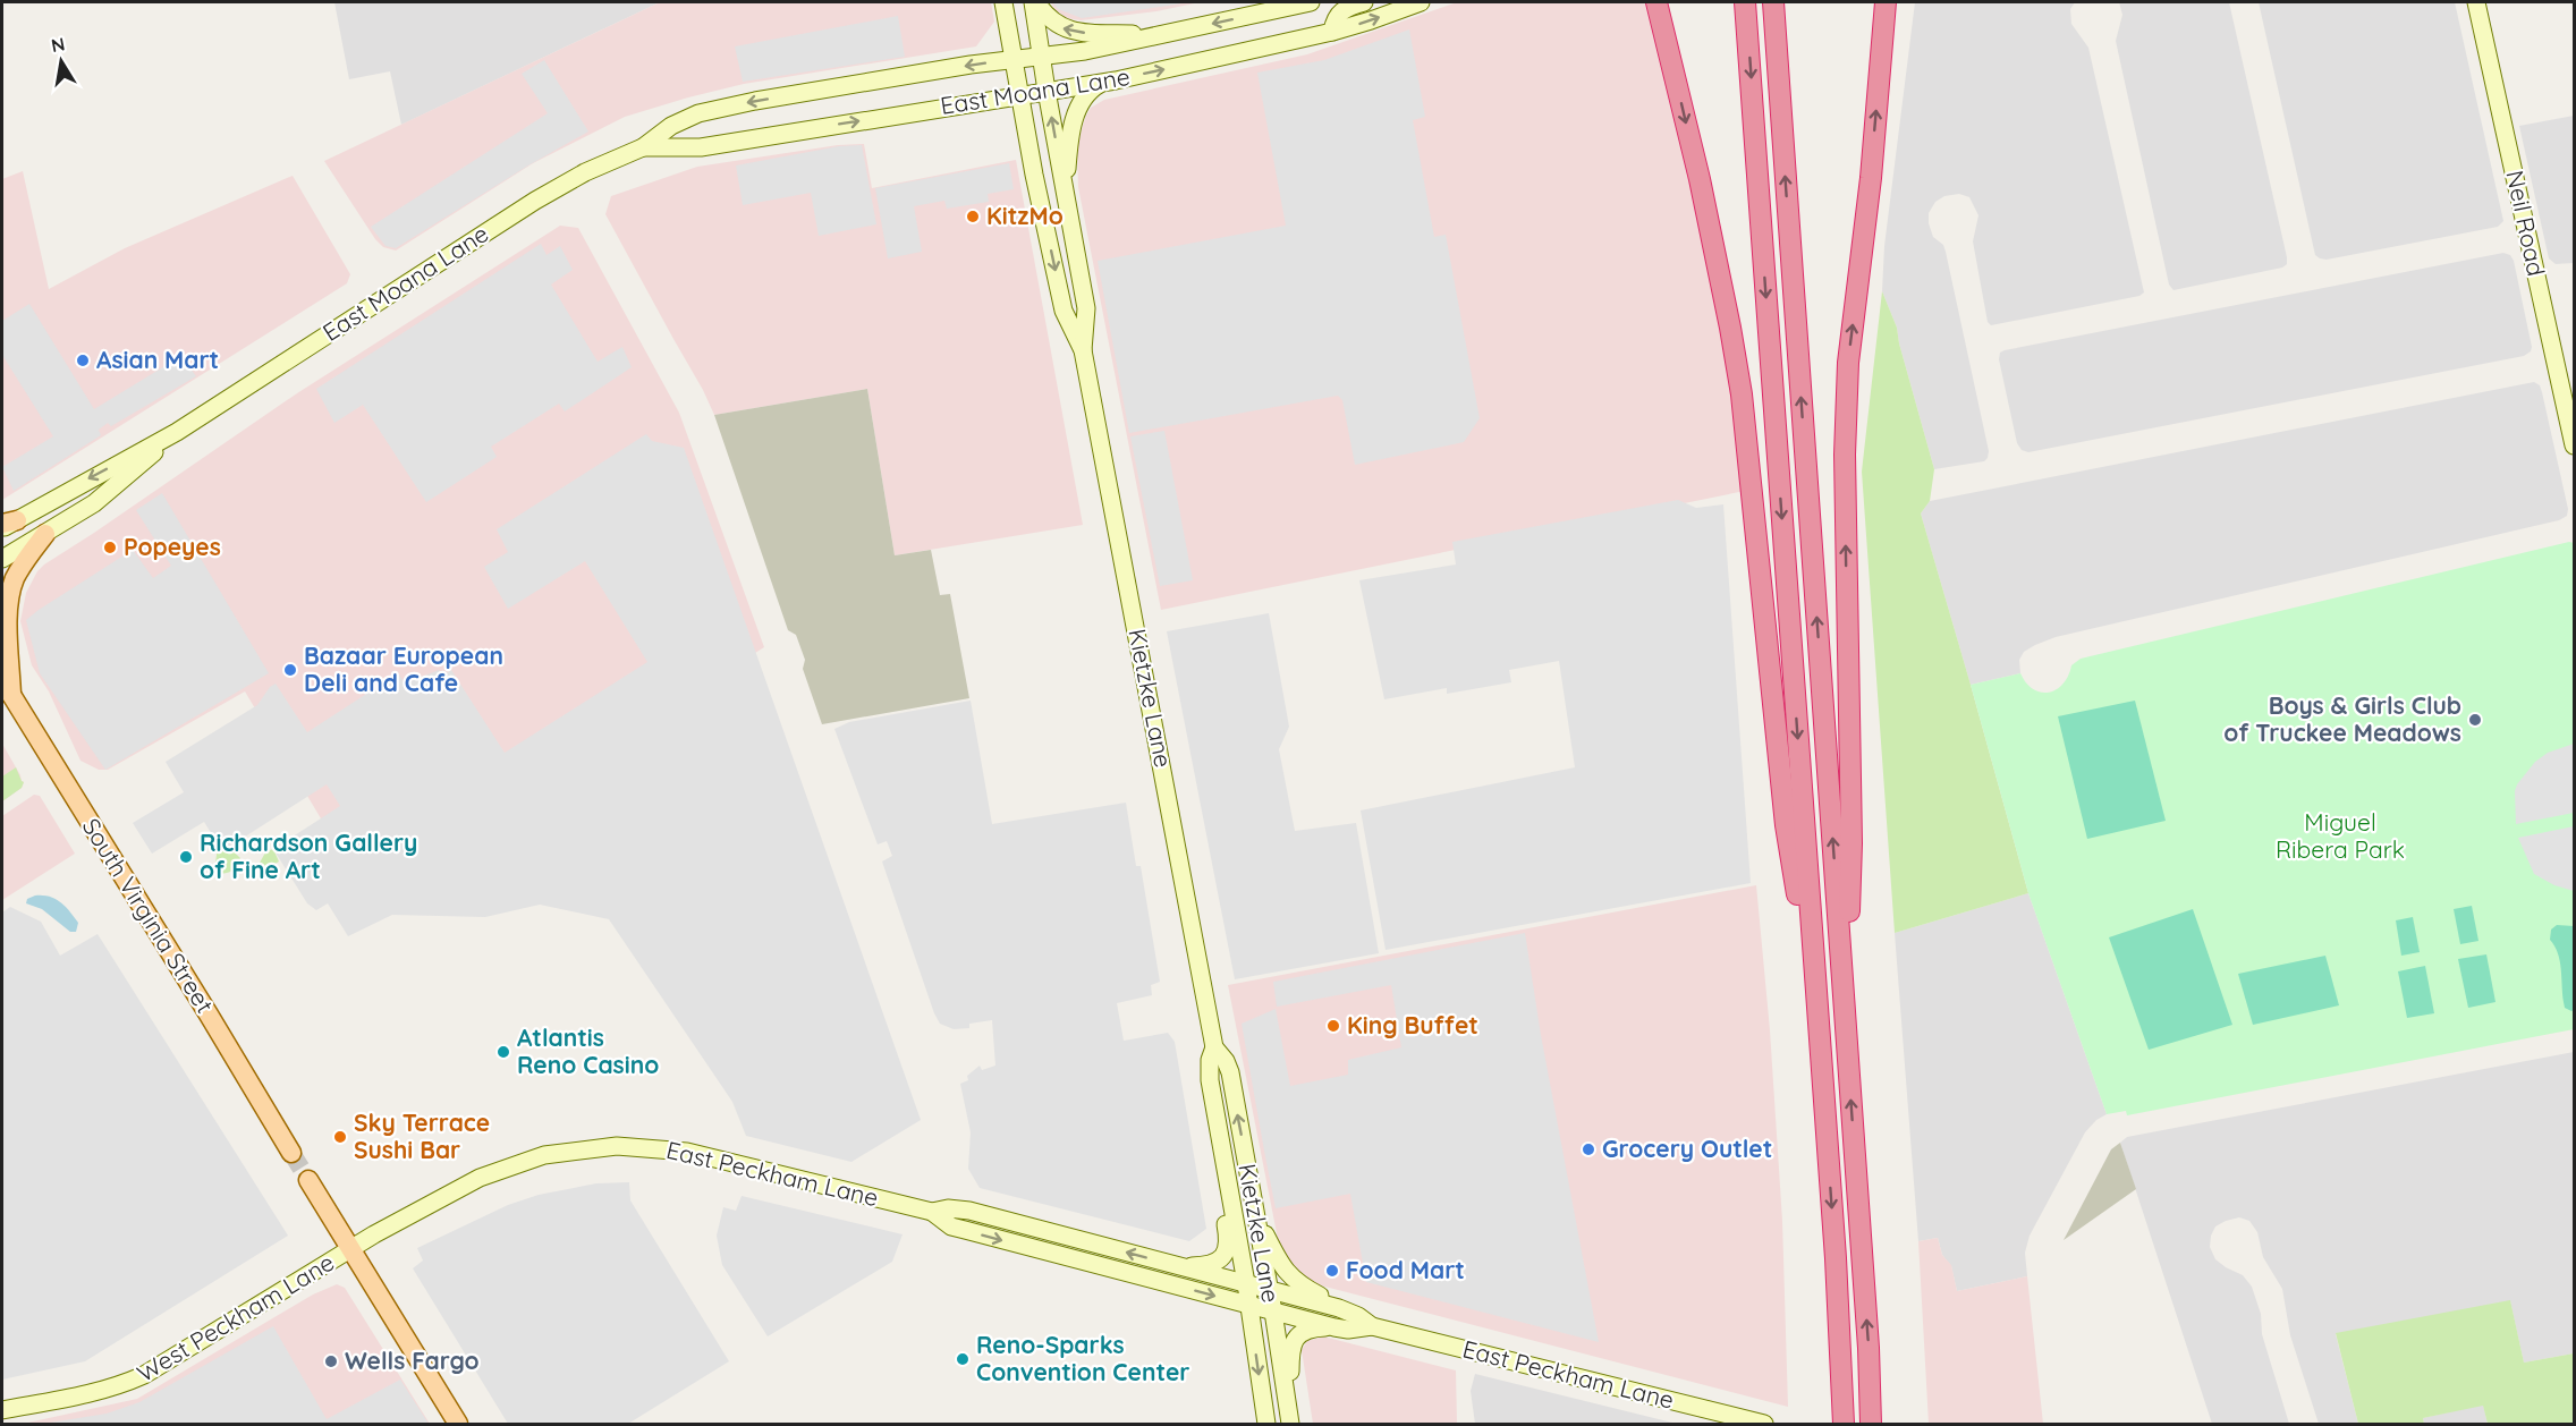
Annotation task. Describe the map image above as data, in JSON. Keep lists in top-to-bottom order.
{
  "streets": {
    "main road": [
      "East Moana Lane",
      "Neil Road",
      "Kietzke Lane",
      "South Virginia Street",
      "East Peckham Lane",
      "West Peckham Lane"
    ]
  },
  "crossings": [
    ["East Moana Lane", "Kietzke Lane"],
    ["Kietzke Lane", "East Peckham Lane"],
    ["East Peckham Lane", "West Peckham Lane"]
  ],
  "parks": ["Miguel Ribera Park"],
  "places": [
    "KitzMo",
    "Asian Mart",
    "Popeyes",
    "Bazaar European Deli and Cafe",
    "Boys & Girls Club of Truckee Meadows",
    "Richardson Gallery of Fine Art",
    "King Buffet",
    "Atlantis Reno Casino",
    "Sky Terrace Sushi Bar",
    "Grocery Outlet",
    "Food Mart",
    "Reno-Sparks Convention Center",
    "Wells Fargo"
  ],
  "north": "top"
}
